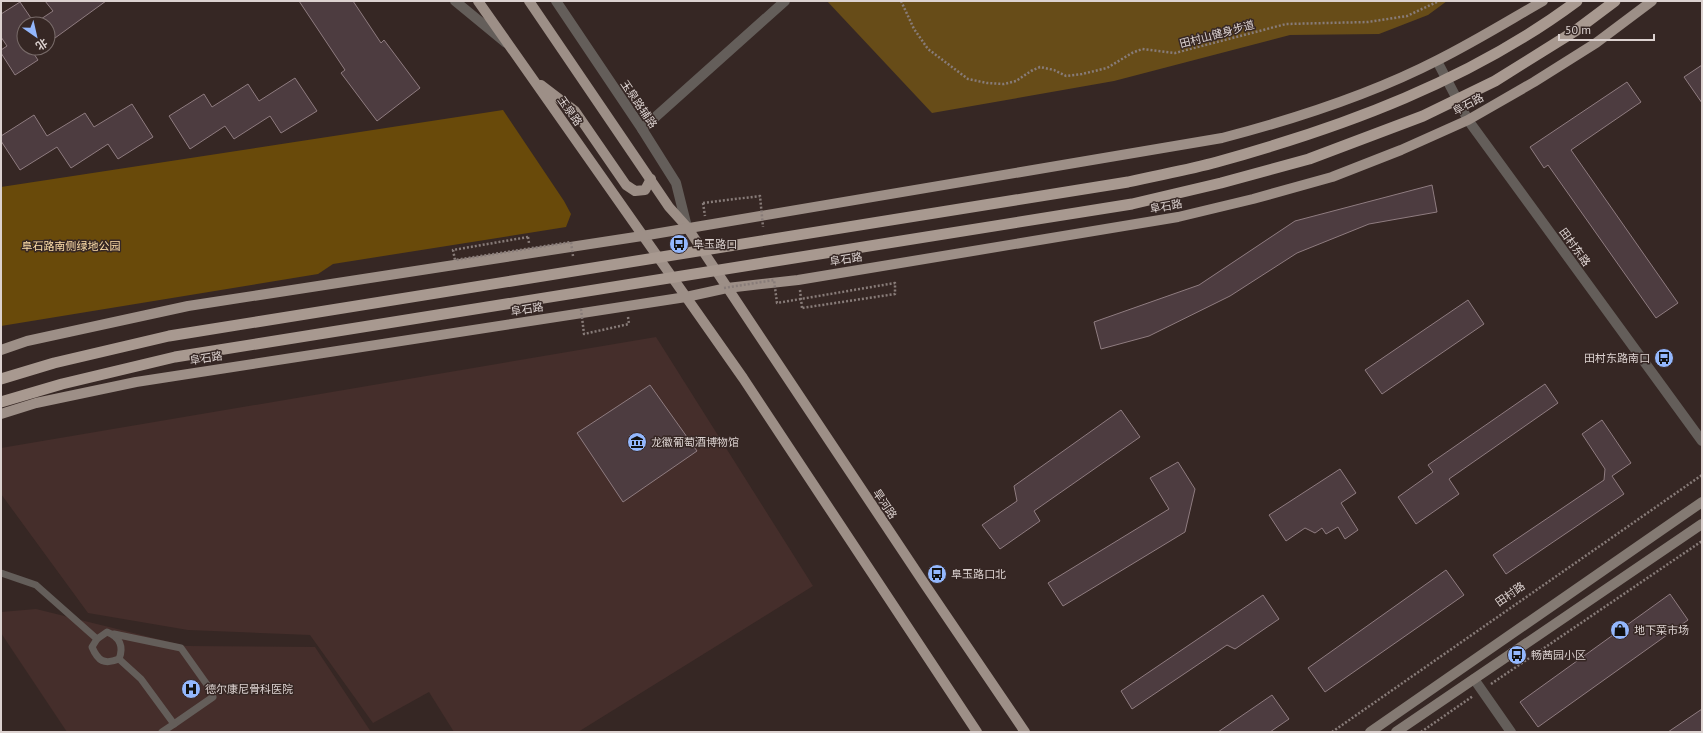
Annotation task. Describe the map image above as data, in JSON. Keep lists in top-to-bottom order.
{
  "streets": {
    "highway": ["阜石路"],
    "main road": ["玉泉路", "旱河路"],
    "street": ["玉泉路辅路", "田村东路"],
    "path": ["田村山健身步道", "田村路"]
  },
  "crossings": [
    ["玉泉路辅路", "旱河路"],
    ["阜石路", "玉泉路"],
    ["阜石路", "田村东路"],
    ["阜石路", "旱河路"]
  ],
  "parks": ["阜石路南侧绿地公园"],
  "places": {
    "bus stop": [
      "阜玉路口",
      "田村东路南口",
      "阜玉路口北",
      "畅茜园小区"
    ],
    "museum": ["龙徽葡萄酒博物馆"],
    "shop": ["地下菜市场"],
    "hospital": ["德尔康尼骨科医院"]
  },
  "scale_bar": "50 m",
  "north": "bottom right"
}
